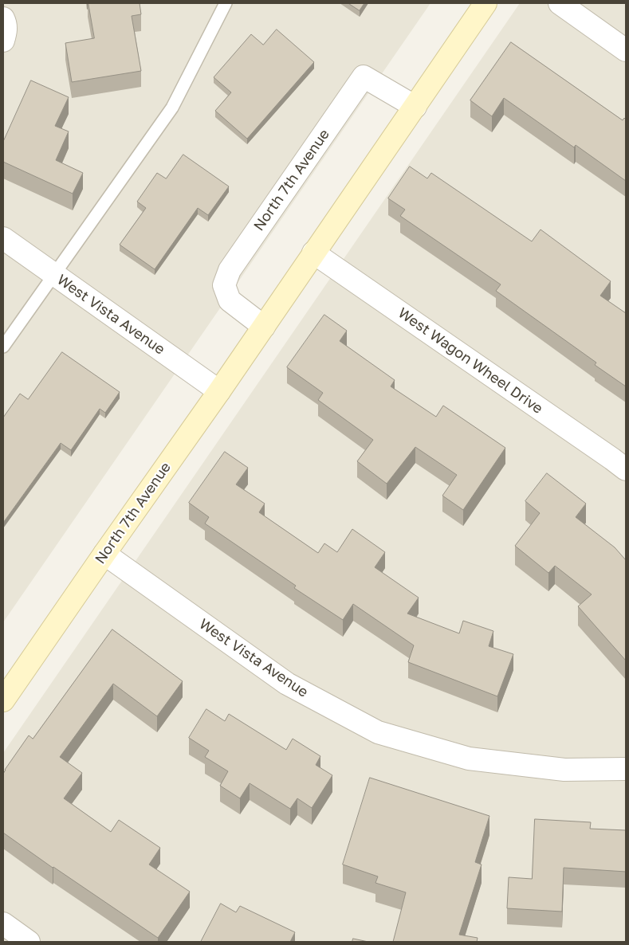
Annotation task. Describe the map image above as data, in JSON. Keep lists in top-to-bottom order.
{
  "streets": {
    "main road": ["North 7th Avenue"],
    "street": ["West Vista Avenue", "West Wagon Wheel Drive"]
  },
  "crossings": [
    ["North 7th Avenue", "West Vista Avenue"],
    ["North 7th Avenue", "West Wagon Wheel Drive"]
  ]
}
